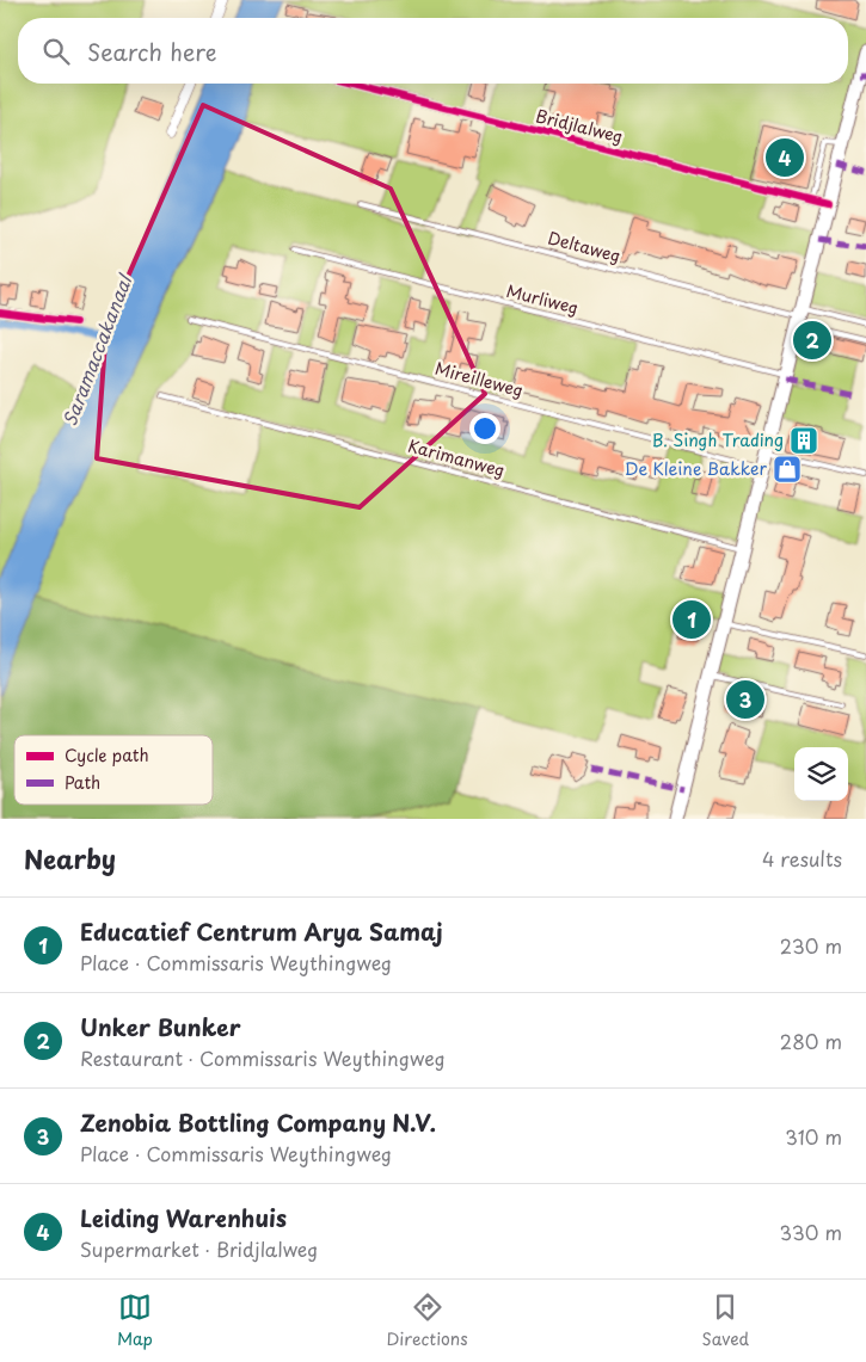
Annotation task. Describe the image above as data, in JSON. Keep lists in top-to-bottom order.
{
  "streets": {
    "street": ["Bridjlalweg"],
    "lane": [
      "Deltaweg",
      "Murliweg",
      "Mireilleweg",
      "Karimanweg"
    ]
  },
  "water": ["Saramaccakanaal"],
  "places": {
    "building": ["B. Singh Trading"],
    "shop": ["De Kleine Bakker"]
  },
  "legend": ["Cycle path", "Path"],
  "page": {
    "search": "Search here",
    "pins": [
      "4",
      "2",
      "1",
      "3"
    ],
    "heading": ["Nearby", "4 results"],
    "list": [
      {
        "mark": "1",
        "name": "Educatief Centrum Arya Samaj",
        "note": "Place · Commissaris Weythingweg",
        "value": "230 m"
      },
      {
        "mark": "2",
        "name": "Unker Bunker",
        "note": "Restaurant · Commissaris Weythingweg",
        "value": "280 m"
      },
      {
        "mark": "3",
        "name": "Zenobia Bottling Company N.V.",
        "note": "Place · Commissaris Weythingweg",
        "value": "310 m"
      },
      {
        "mark": "4",
        "name": "Leiding Warenhuis",
        "note": "Supermarket · Bridjlalweg",
        "value": "330 m"
      }
    ],
    "nav": ["Map", "Directions", "Saved"]
  }
}
